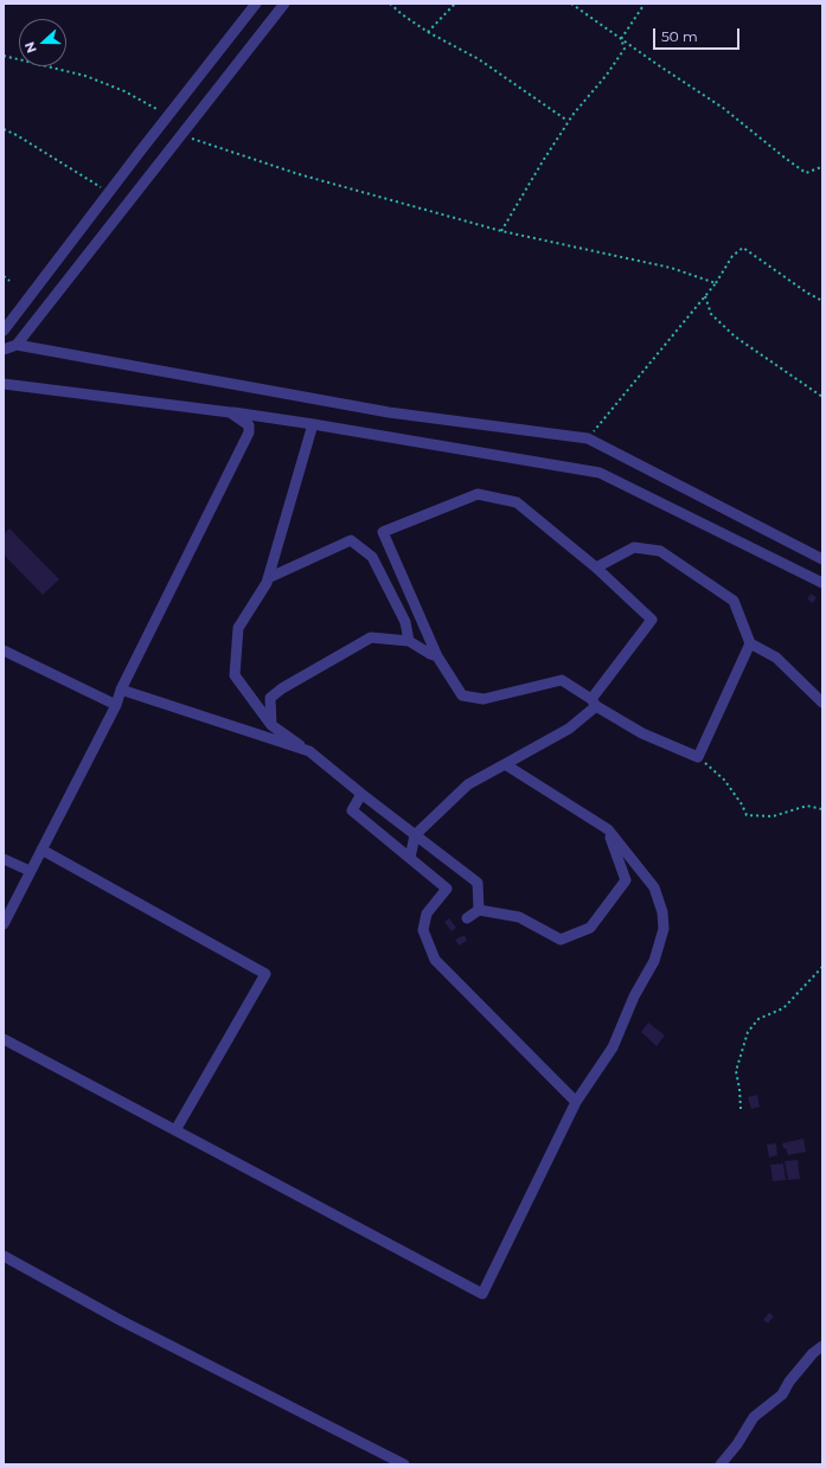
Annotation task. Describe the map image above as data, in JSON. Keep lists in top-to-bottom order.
{
  "scale_bar": "50 m",
  "north": "left"
}
